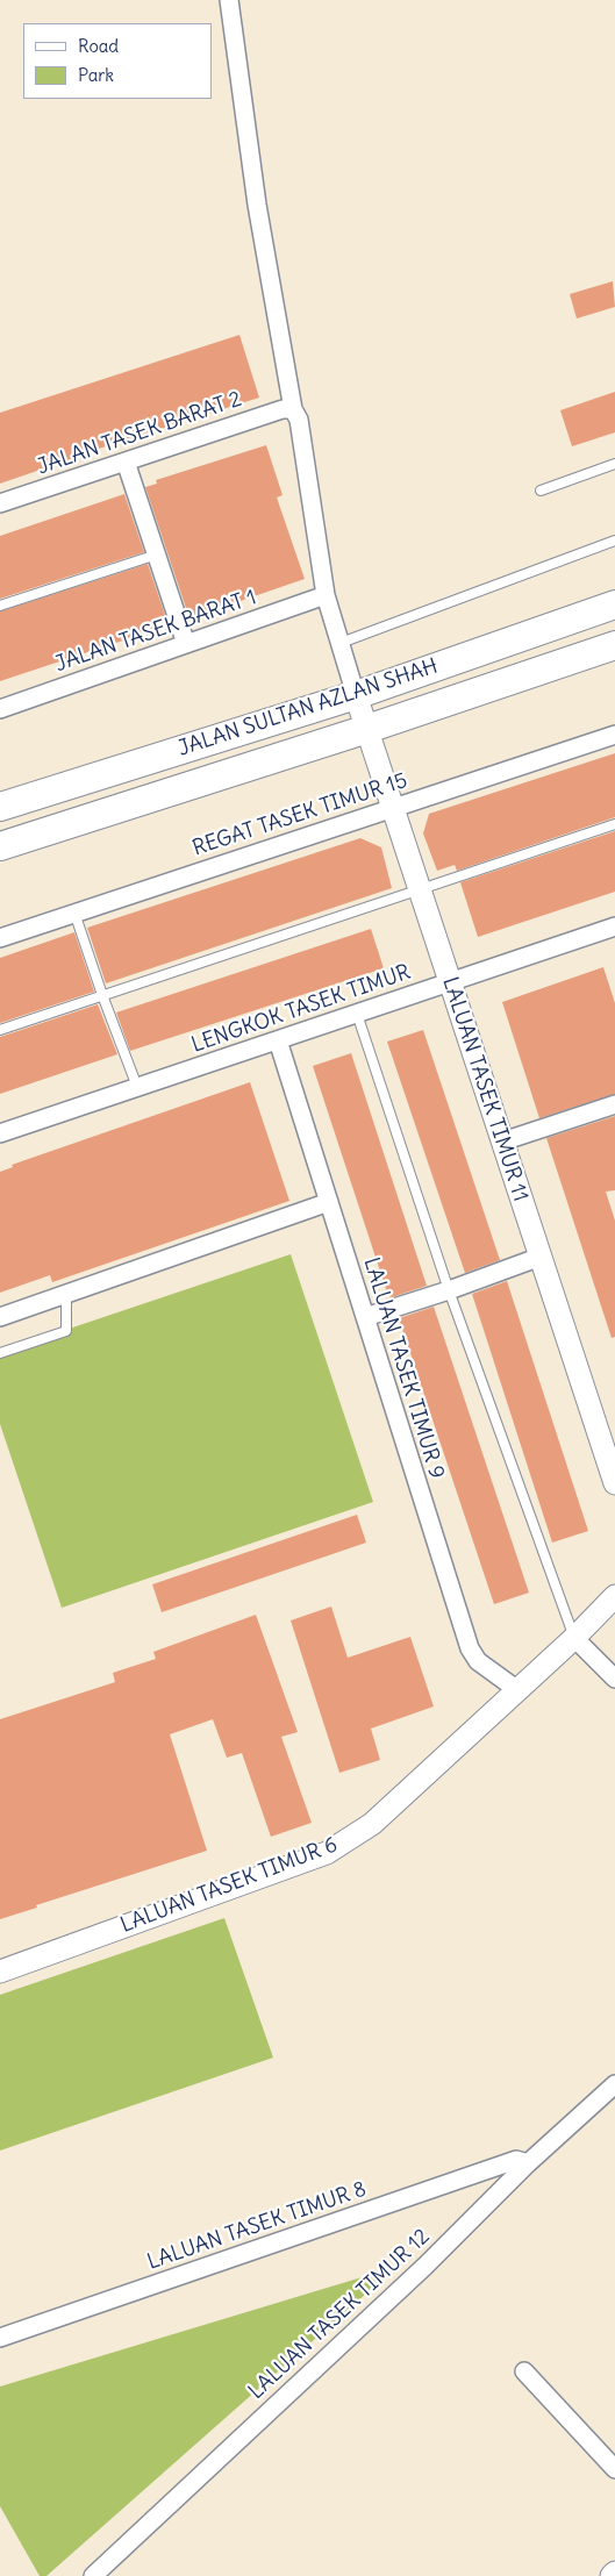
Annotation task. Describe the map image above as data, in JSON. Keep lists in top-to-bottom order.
{
  "streets": {
    "main road": ["JALAN SULTAN AZLAN SHAH"],
    "street": [
      "JALAN TASEK BARAT 2",
      "JALAN TASEK BARAT 1",
      "REGAT TASEK TIMUR 15",
      "LENGKOK TASEK TIMUR",
      "LALUAN TASEK TIMUR 11",
      "LALUAN TASEK TIMUR 9",
      "LALUAN TASEK TIMUR 6",
      "LALUAN TASEK TIMUR 8",
      "LALUAN TASEK TIMUR 12"
    ]
  },
  "crossings": [
    ["JALAN SULTAN AZLAN SHAH", "LALUAN TASEK TIMUR 11"],
    ["REGAT TASEK TIMUR 15", "LALUAN TASEK TIMUR 11"],
    ["LENGKOK TASEK TIMUR", "LALUAN TASEK TIMUR 11"],
    ["LENGKOK TASEK TIMUR", "LALUAN TASEK TIMUR 9"],
    ["LALUAN TASEK TIMUR 9", "LALUAN TASEK TIMUR 6"],
    ["LALUAN TASEK TIMUR 8", "LALUAN TASEK TIMUR 12"]
  ],
  "legend": ["Road", "Park"]
}
